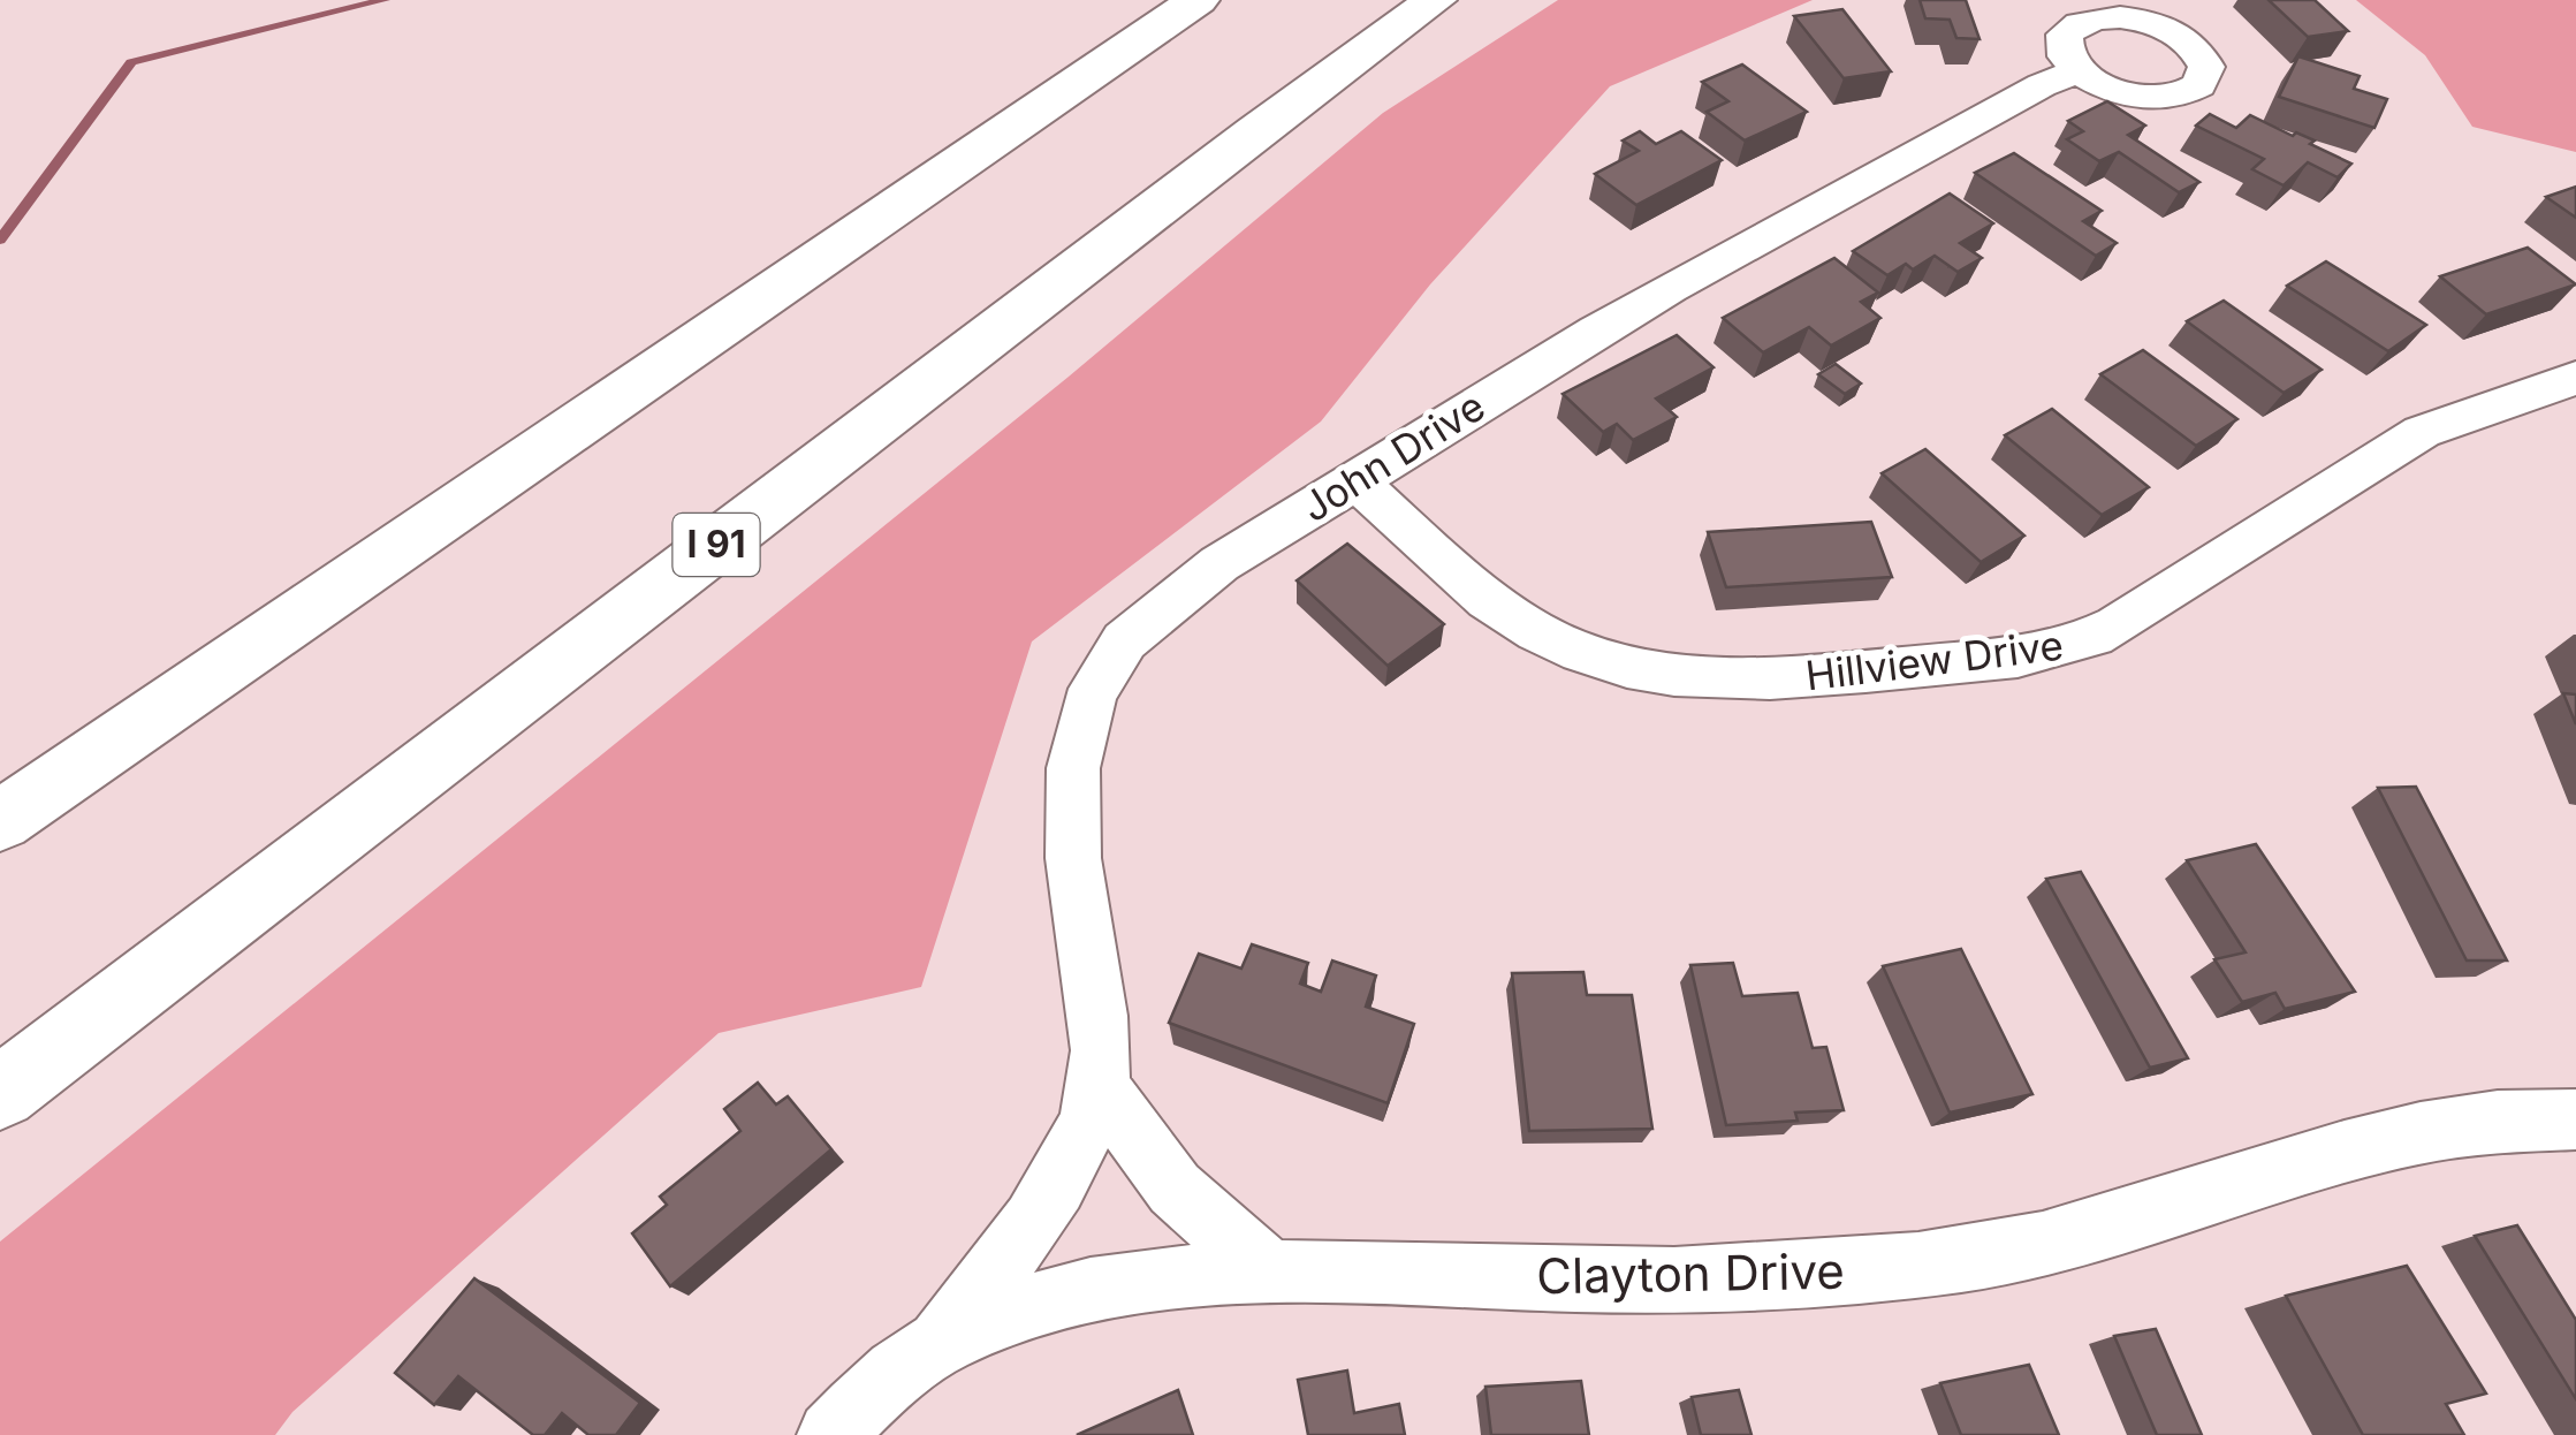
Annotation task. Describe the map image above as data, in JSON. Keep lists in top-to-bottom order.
{
  "streets": {
    "highway": ["I 91"],
    "street": ["John Drive", "Hillview Drive", "Clayton Drive"]
  },
  "crossings": [
    ["John Drive", "Hillview Drive"],
    ["John Drive", "Clayton Drive"]
  ]
}
